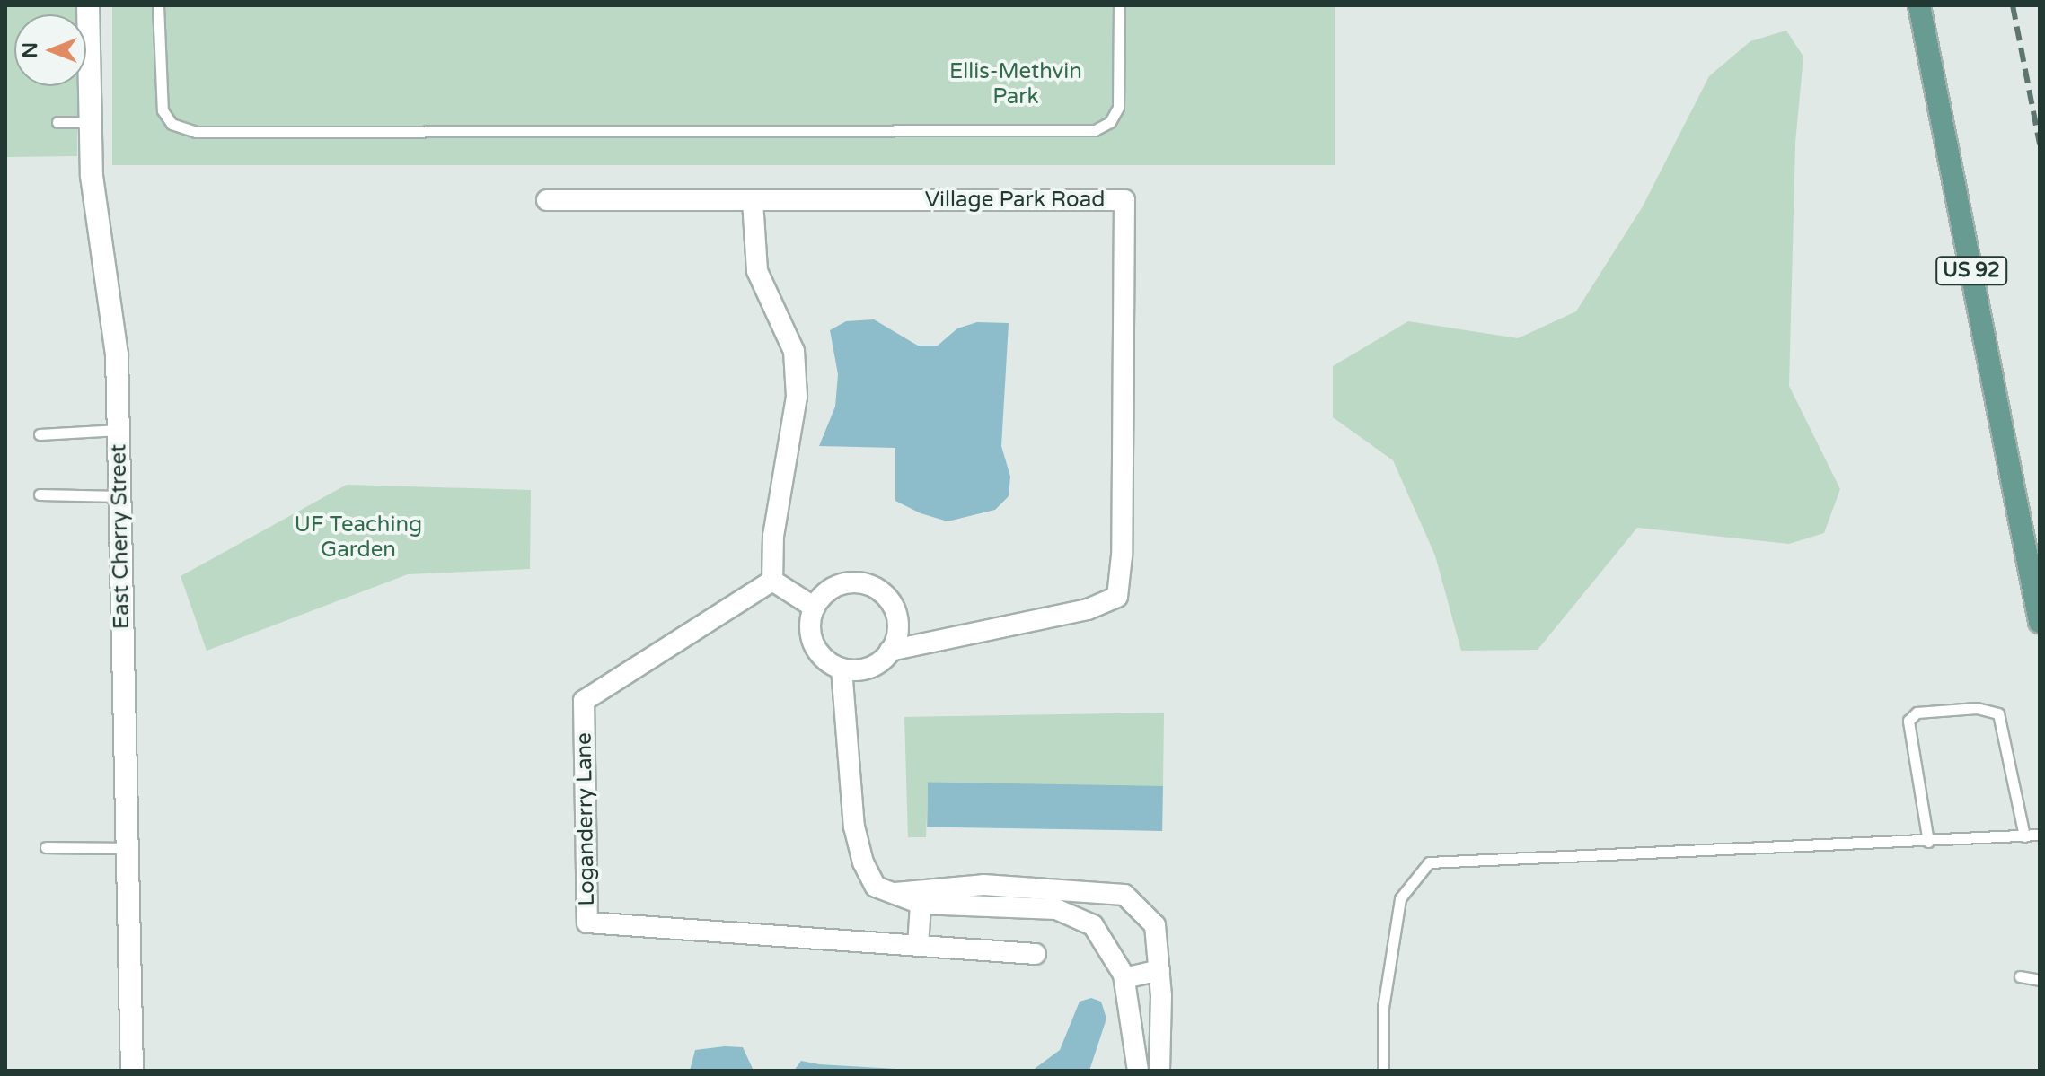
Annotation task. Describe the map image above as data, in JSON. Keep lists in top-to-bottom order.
{
  "streets": {
    "main road": ["US 92"],
    "street": ["Village Park Road", "East Cherry Street", "Loganderry Lane"]
  },
  "parks": ["Ellis-Methvin Park", "UF Teaching Garden"],
  "north": "left"
}
